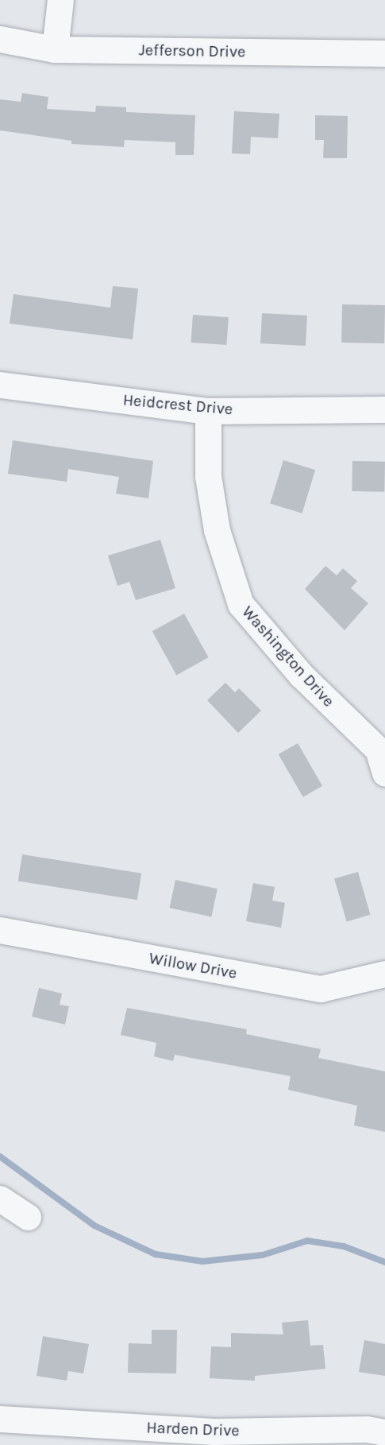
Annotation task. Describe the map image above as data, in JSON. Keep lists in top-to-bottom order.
{
  "streets": {
    "street": [
      "Jefferson Drive",
      "Heidcrest Drive",
      "Washington Drive",
      "Willow Drive",
      "Harden Drive"
    ]
  },
  "crossings": [
    ["Heidcrest Drive", "Washington Drive"]
  ]
}
